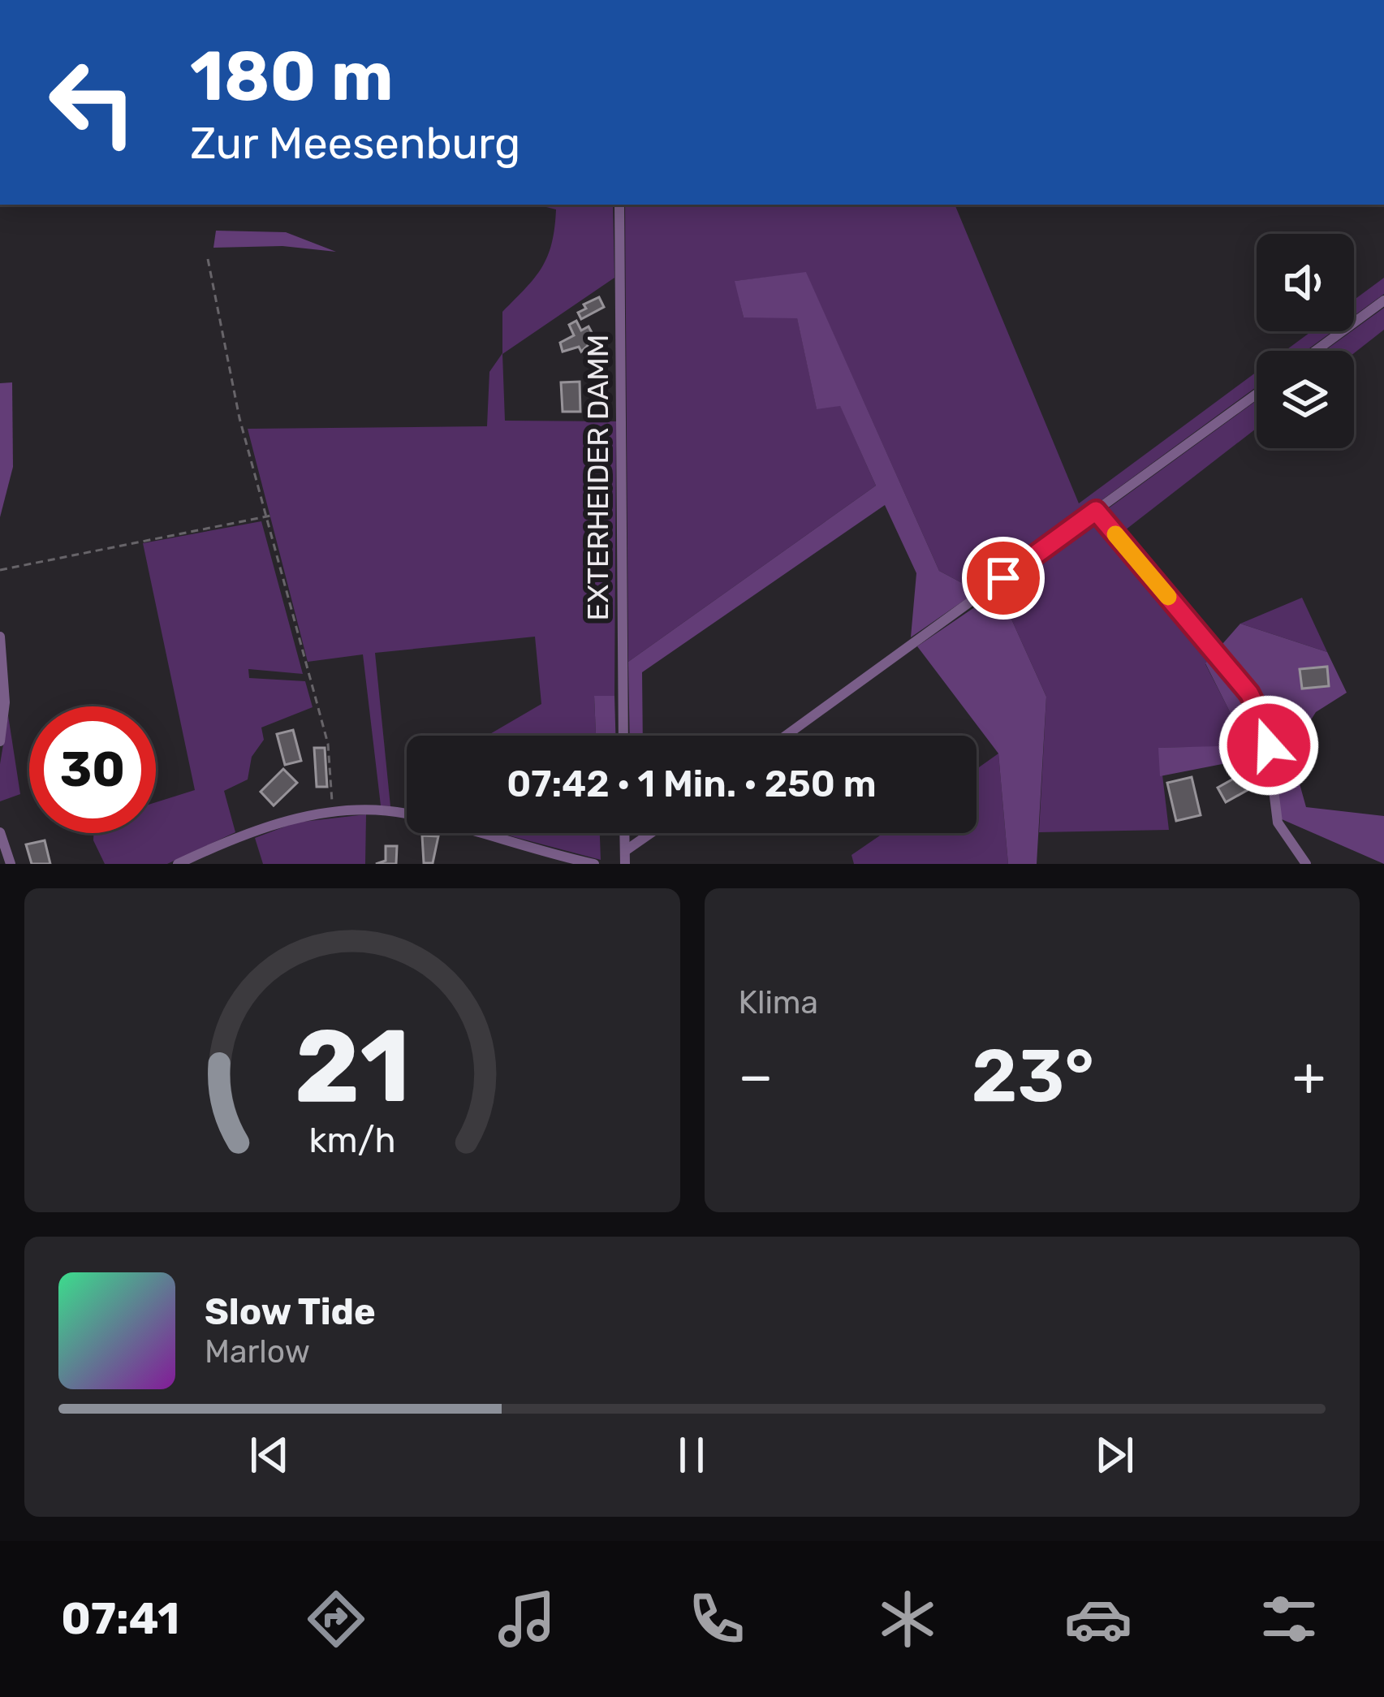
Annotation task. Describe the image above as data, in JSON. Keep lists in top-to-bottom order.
{
  "streets": {
    "street": ["EXTERHEIDER DAMM"]
  },
  "page": {
    "turn": ["180 m", "Zur Meesenburg"],
    "limit": "30",
    "trip": "07:42 · 1 Min. · 250 m",
    "tile": "Klima",
    "heat": ["−", "23°", "+"],
    "song": ["Slow Tide", "Marlow"],
    "tabs": "07:41",
    "gauge": ["21", "km/h"]
  }
}
